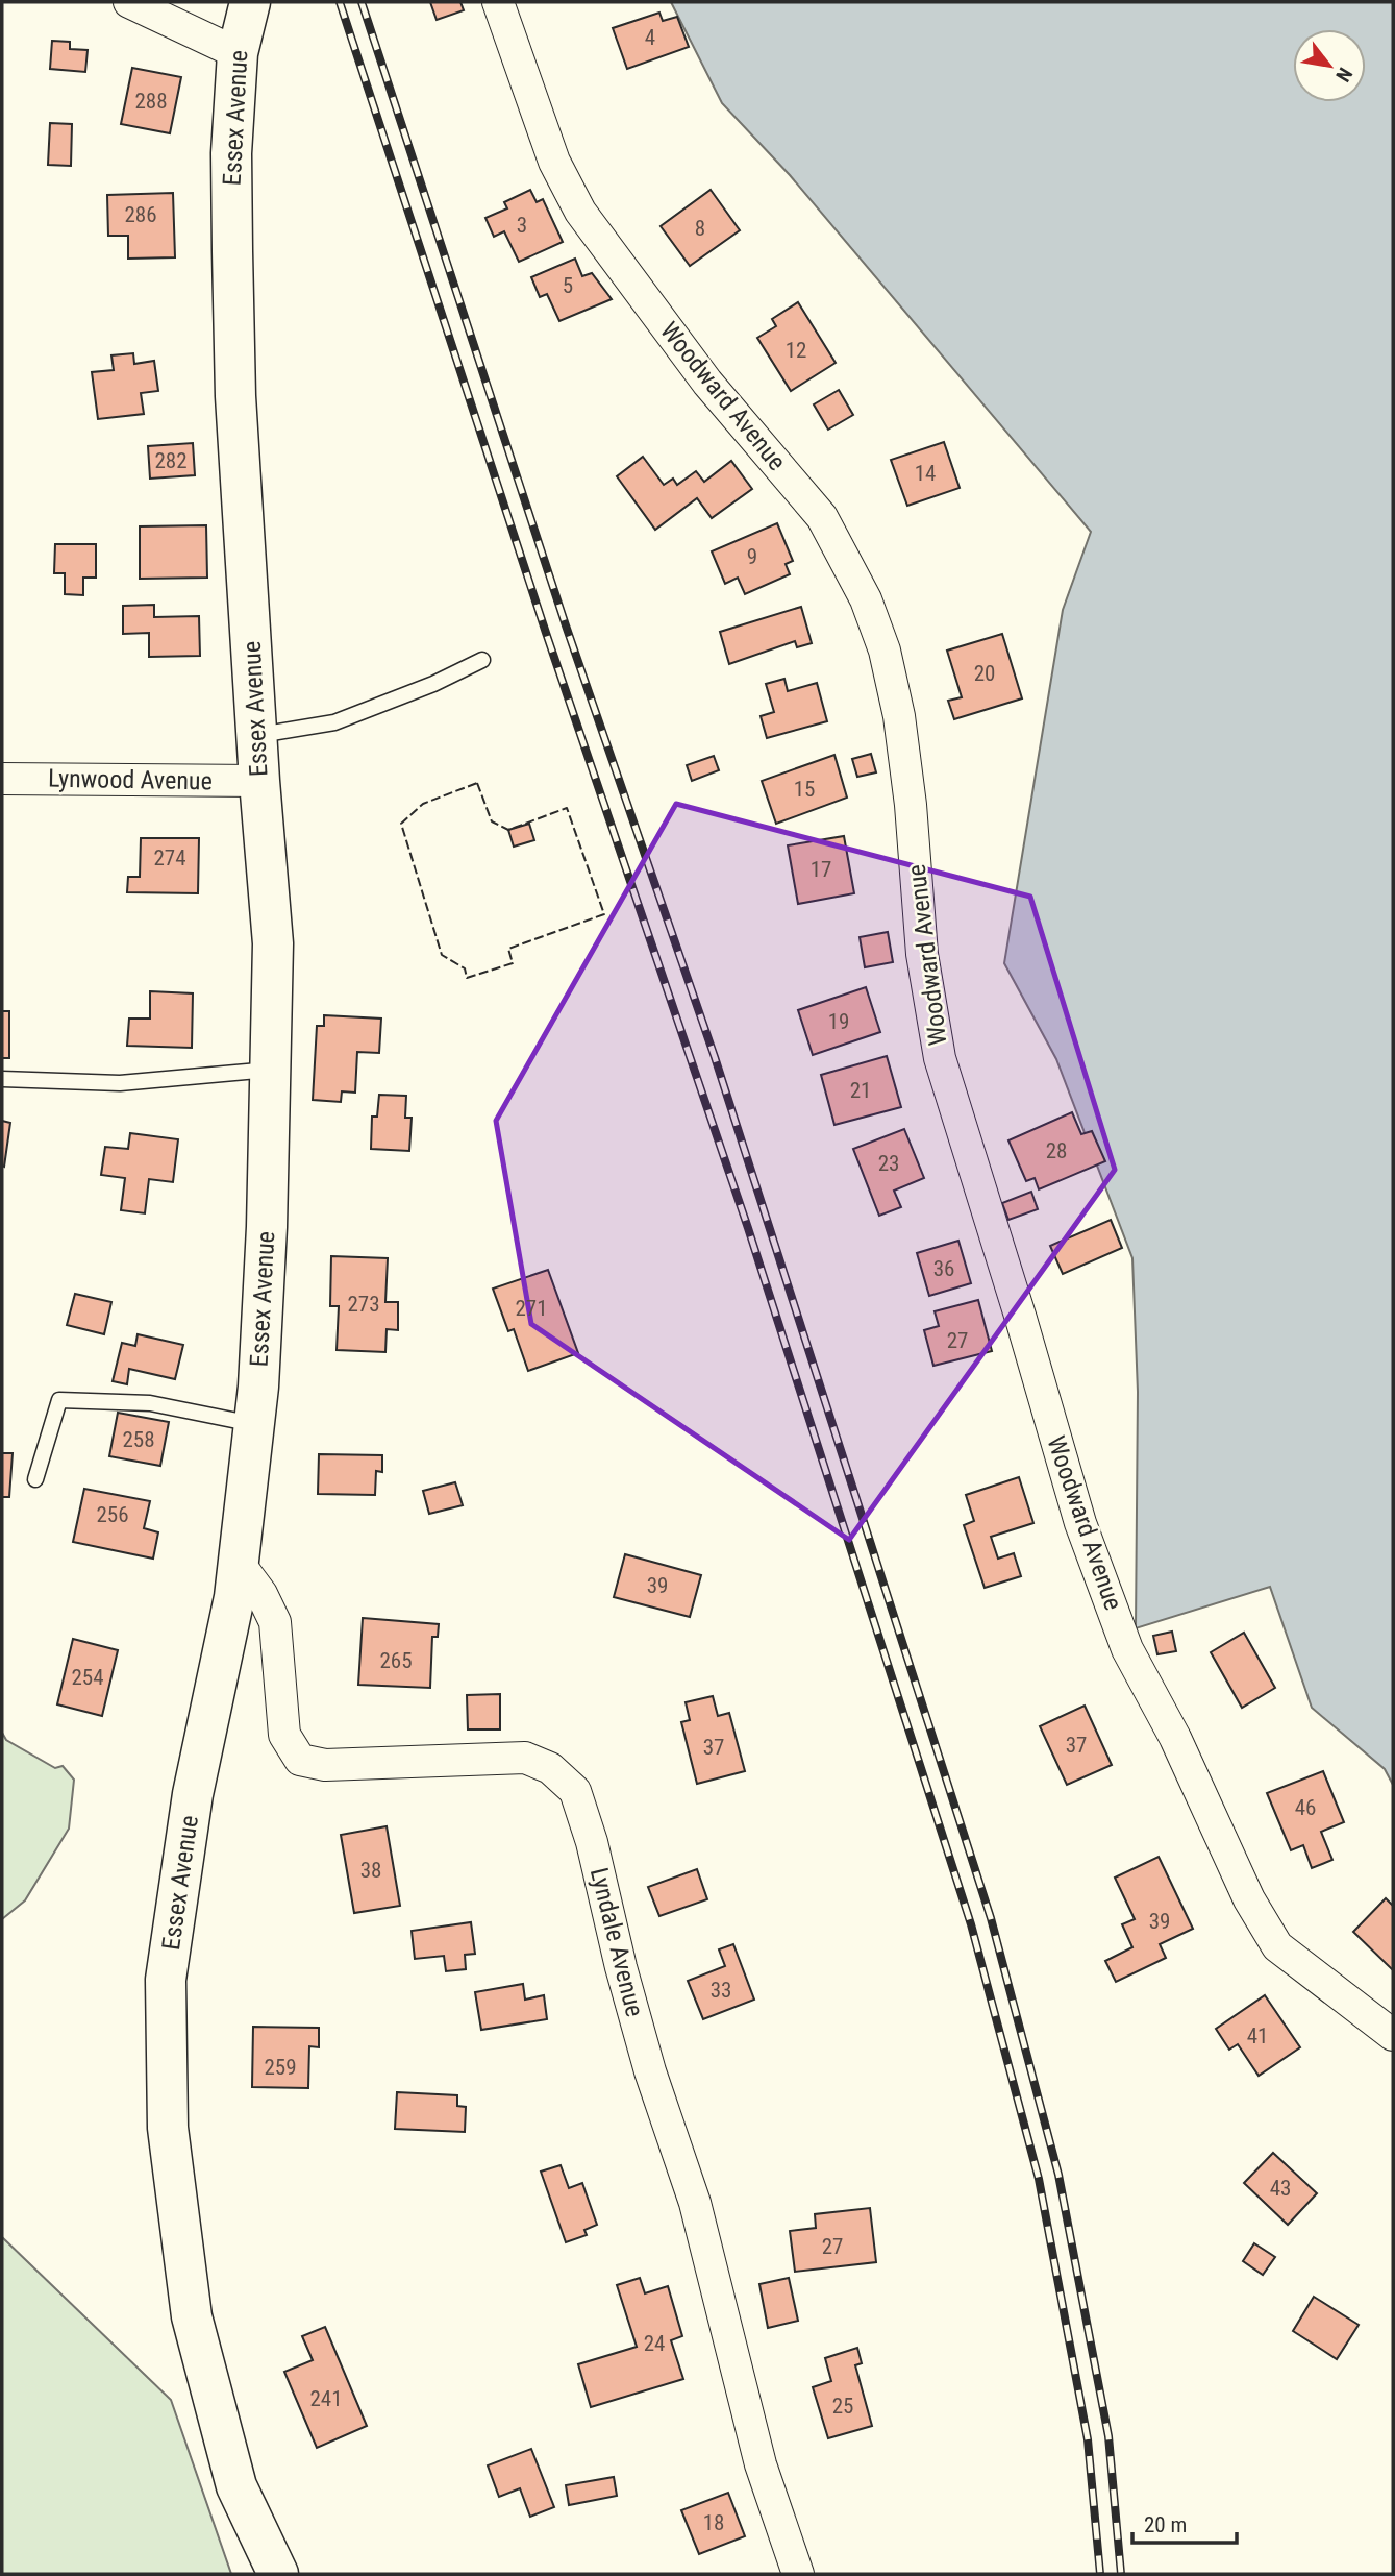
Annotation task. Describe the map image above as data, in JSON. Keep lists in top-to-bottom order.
{
  "streets": {
    "street": [
      "Essex Avenue",
      "Woodward Avenue",
      "Lynwood Avenue",
      "Lyndale Avenue"
    ]
  },
  "crossings": [
    ["Essex Avenue", "Lynwood Avenue"],
    ["Essex Avenue", "Lyndale Avenue"]
  ],
  "house_numbers": [
    "4",
    "288",
    "286",
    "3",
    "8",
    "5",
    "12",
    "282",
    "14",
    "9",
    "20",
    "15",
    "274",
    "17",
    "19",
    "21",
    "28",
    "23",
    "36",
    "273",
    "271",
    "27",
    "258",
    "256",
    "39",
    "265",
    "254",
    "37",
    "37",
    "46",
    "38",
    "39",
    "33",
    "41",
    "259",
    "43",
    "27",
    "24",
    "241",
    "25",
    "18"
  ],
  "scale_bar": "20 m",
  "north": "bottom right"
}
